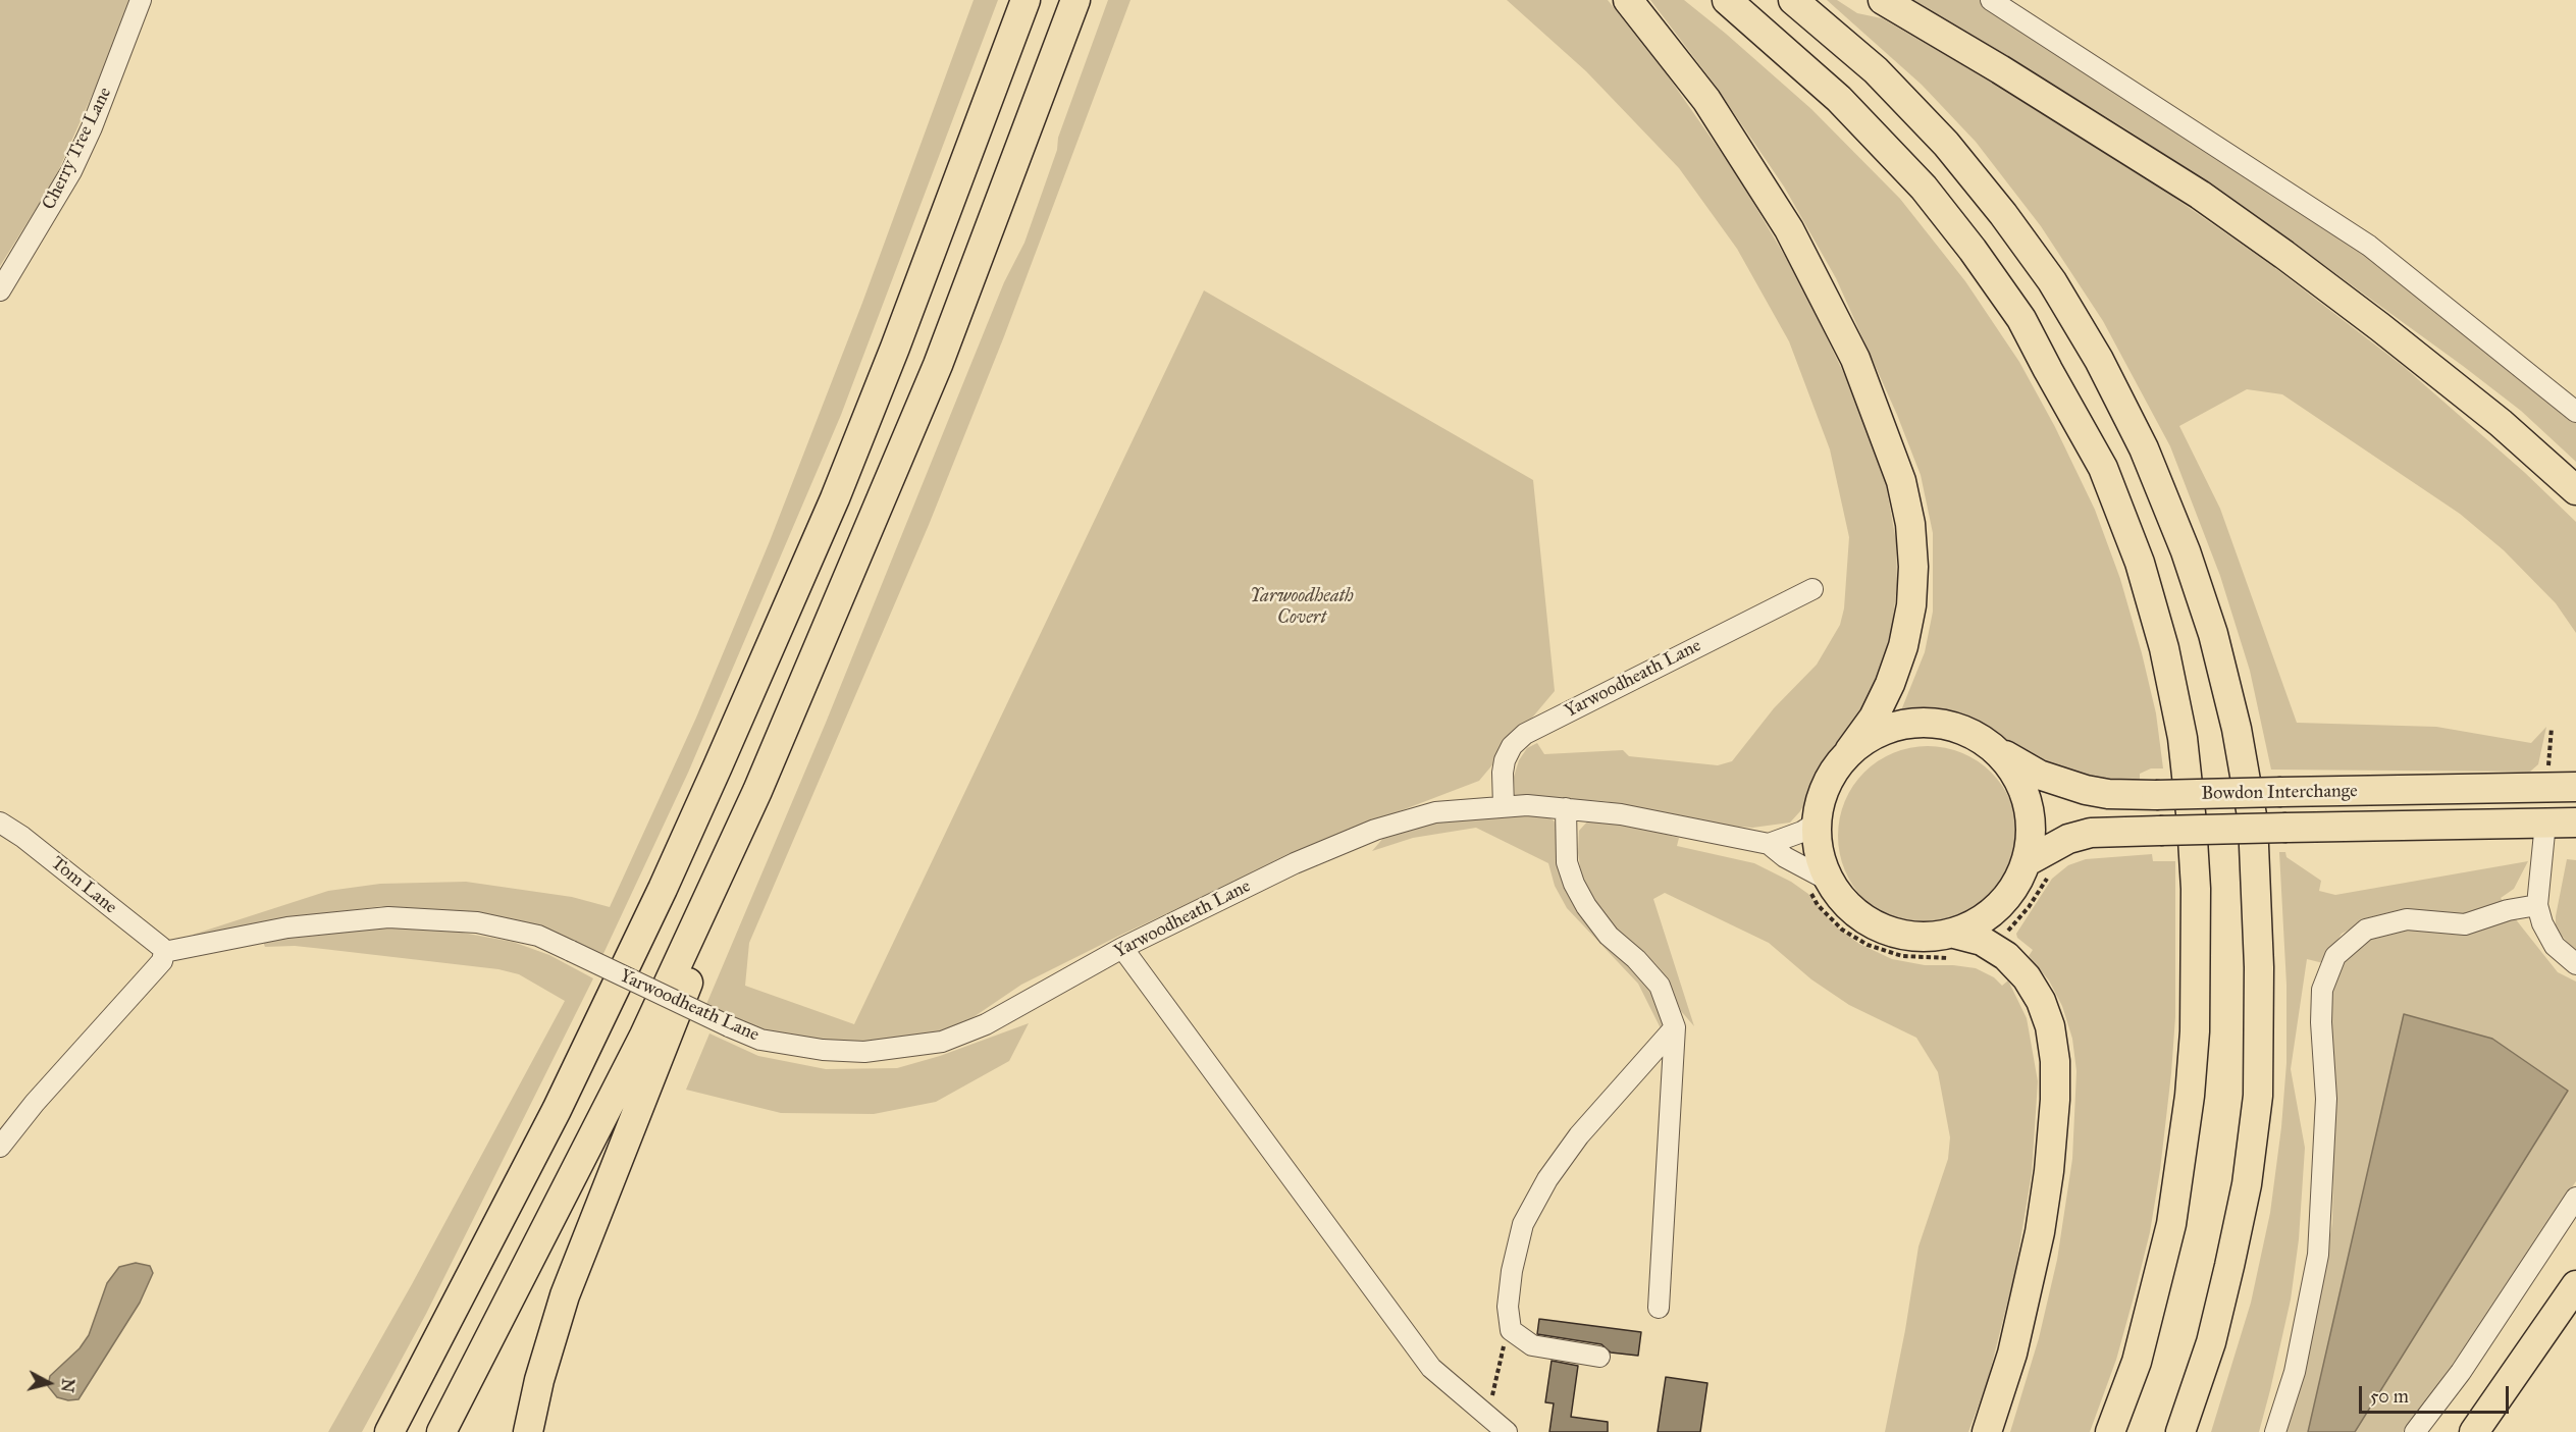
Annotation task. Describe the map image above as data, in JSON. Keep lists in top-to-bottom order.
{
  "streets": {
    "highway": ["Bowdon Interchange"],
    "street": ["Cherry Tree Lane", "Yarwoodheath Lane", "Tom Lane"]
  },
  "crossings": [
    ["Yarwoodheath Lane", "Tom Lane"]
  ],
  "parks": ["Yarwoodheath Covert"],
  "scale_bar": "50 m",
  "north": "right"
}
